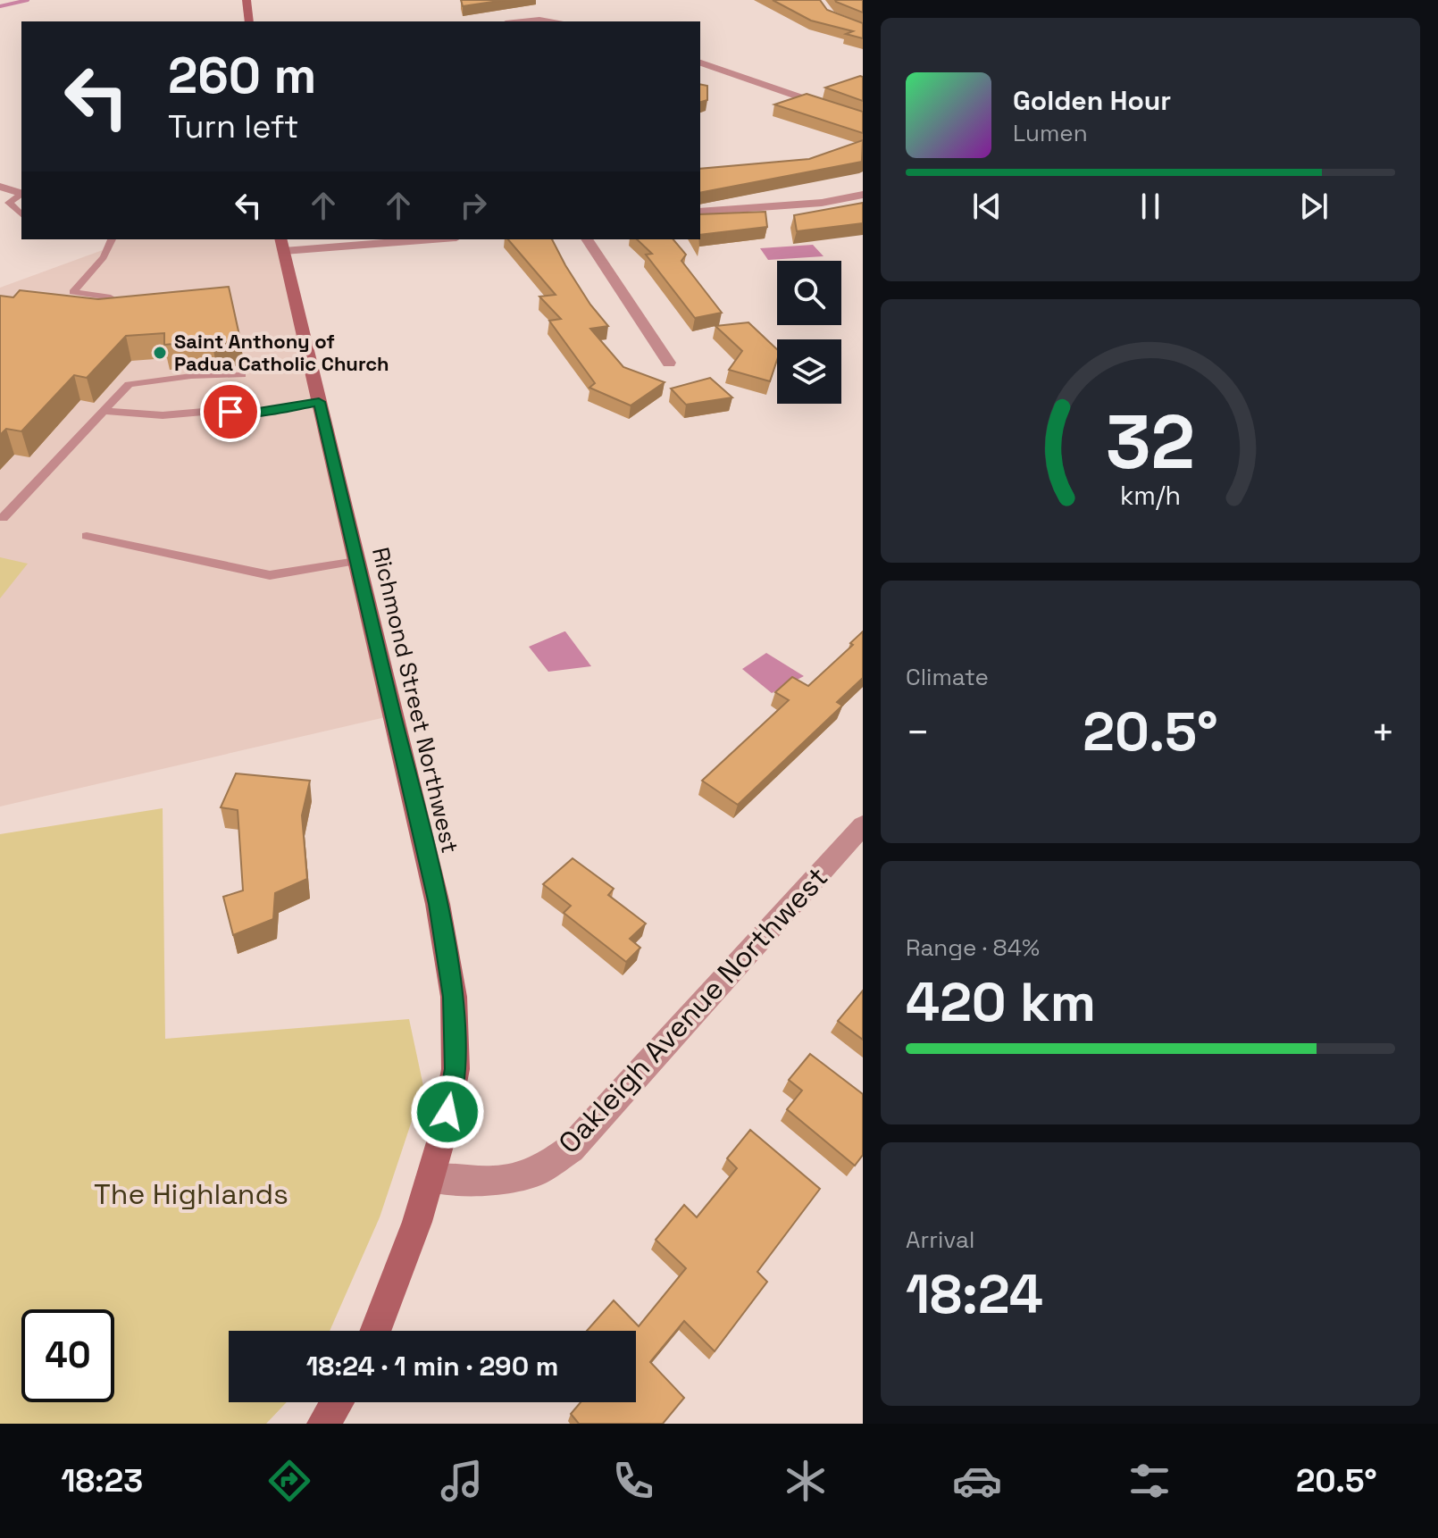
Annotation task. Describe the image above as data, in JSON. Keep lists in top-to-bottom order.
{
  "streets": {
    "street": ["Richmond Street Northwest", "Oakleigh Avenue Northwest"]
  },
  "crossings": [
    ["Richmond Street Northwest", "Oakleigh Avenue Northwest"]
  ],
  "parks": ["The Highlands"],
  "places": ["Saint Anthony of Padua Catholic Church"],
  "page": {
    "turn": ["260 m", "Turn left"],
    "song": ["Golden Hour", "Lumen"],
    "tile": [
      "Climate",
      ["Range · 84%", "420 km"],
      ["Arrival", "18:24"]
    ],
    "heat": ["−", "20.5°", "+"],
    "limit": "40",
    "trip": "18:24 · 1 min · 290 m",
    "tabs": ["18:23", "20.5°"],
    "gauge": ["32", "km/h"]
  }
}
